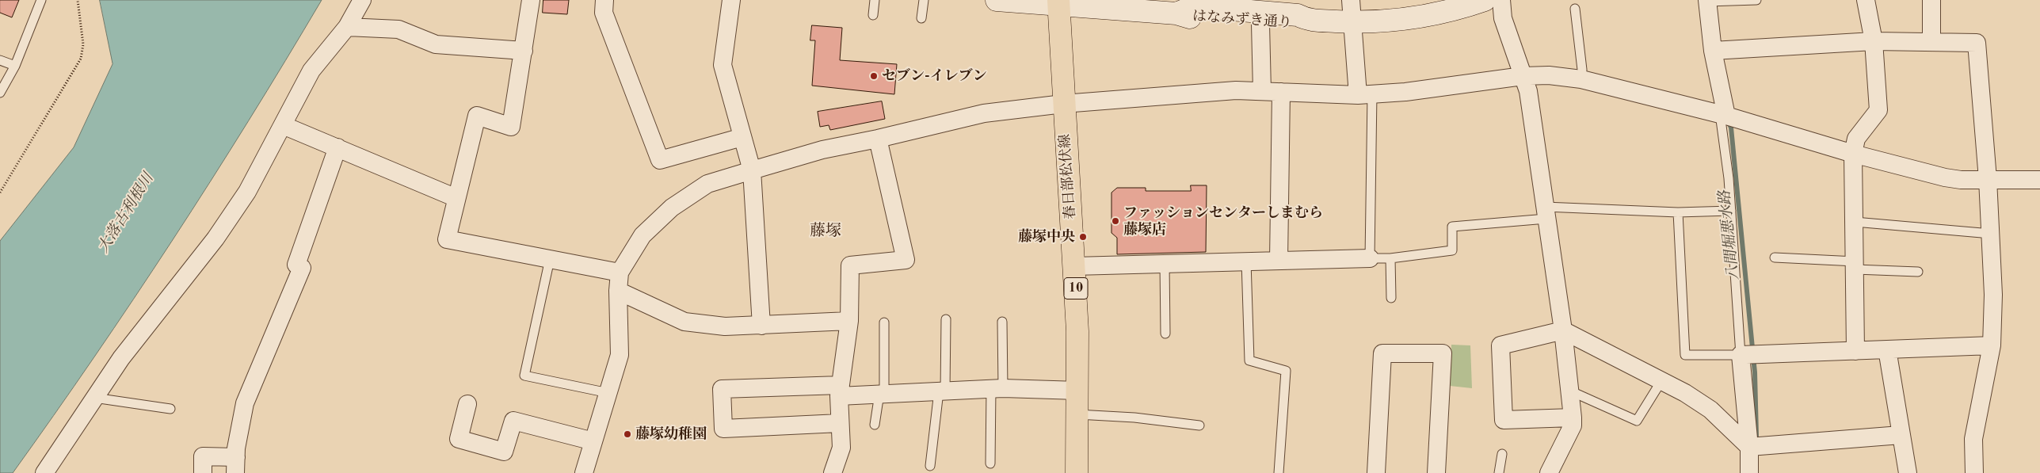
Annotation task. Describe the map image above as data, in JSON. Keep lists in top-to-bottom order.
{
  "streets": {
    "main road": ["春日部松伏線", "10"],
    "street": ["はなみずき通り"]
  },
  "crossings": [
    ["はなみずき通り", "春日部松伏線"]
  ],
  "districts": ["藤塚"],
  "water": ["大落古利根川", "八間堀悪水路"],
  "places": [
    "セブン-イレブン",
    "ファッションセンターしまむら 藤塚店",
    "藤塚中央",
    "藤塚幼稚園"
  ]
}
